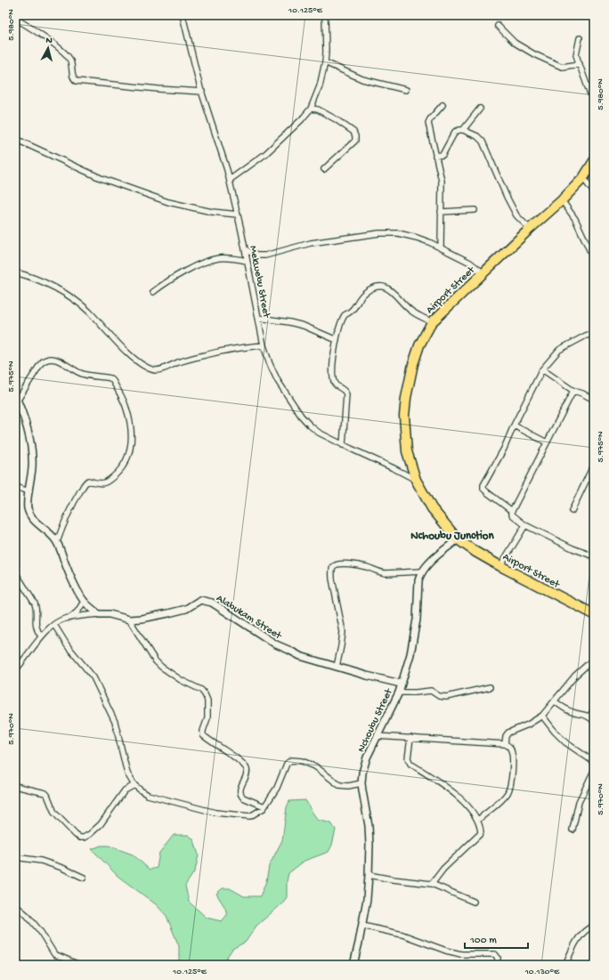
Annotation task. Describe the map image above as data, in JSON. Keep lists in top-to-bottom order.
{
  "streets": {
    "highway": ["Airport Street"],
    "street": ["Mekwebu Street", "Alabukam Street", "Nchoubu Street"]
  },
  "crossings": [
    ["Mekwebu Street", "Airport Street"],
    ["Alabukam Street", "Nchoubu Street"]
  ],
  "districts": ["Nchoubu Junction"],
  "scale_bar": "100 m",
  "north": "top",
  "coordinates": [
    "10.125°E",
    "5.980°N",
    "5.975°N",
    "5.970°N",
    "10.130°E"
  ]
}
